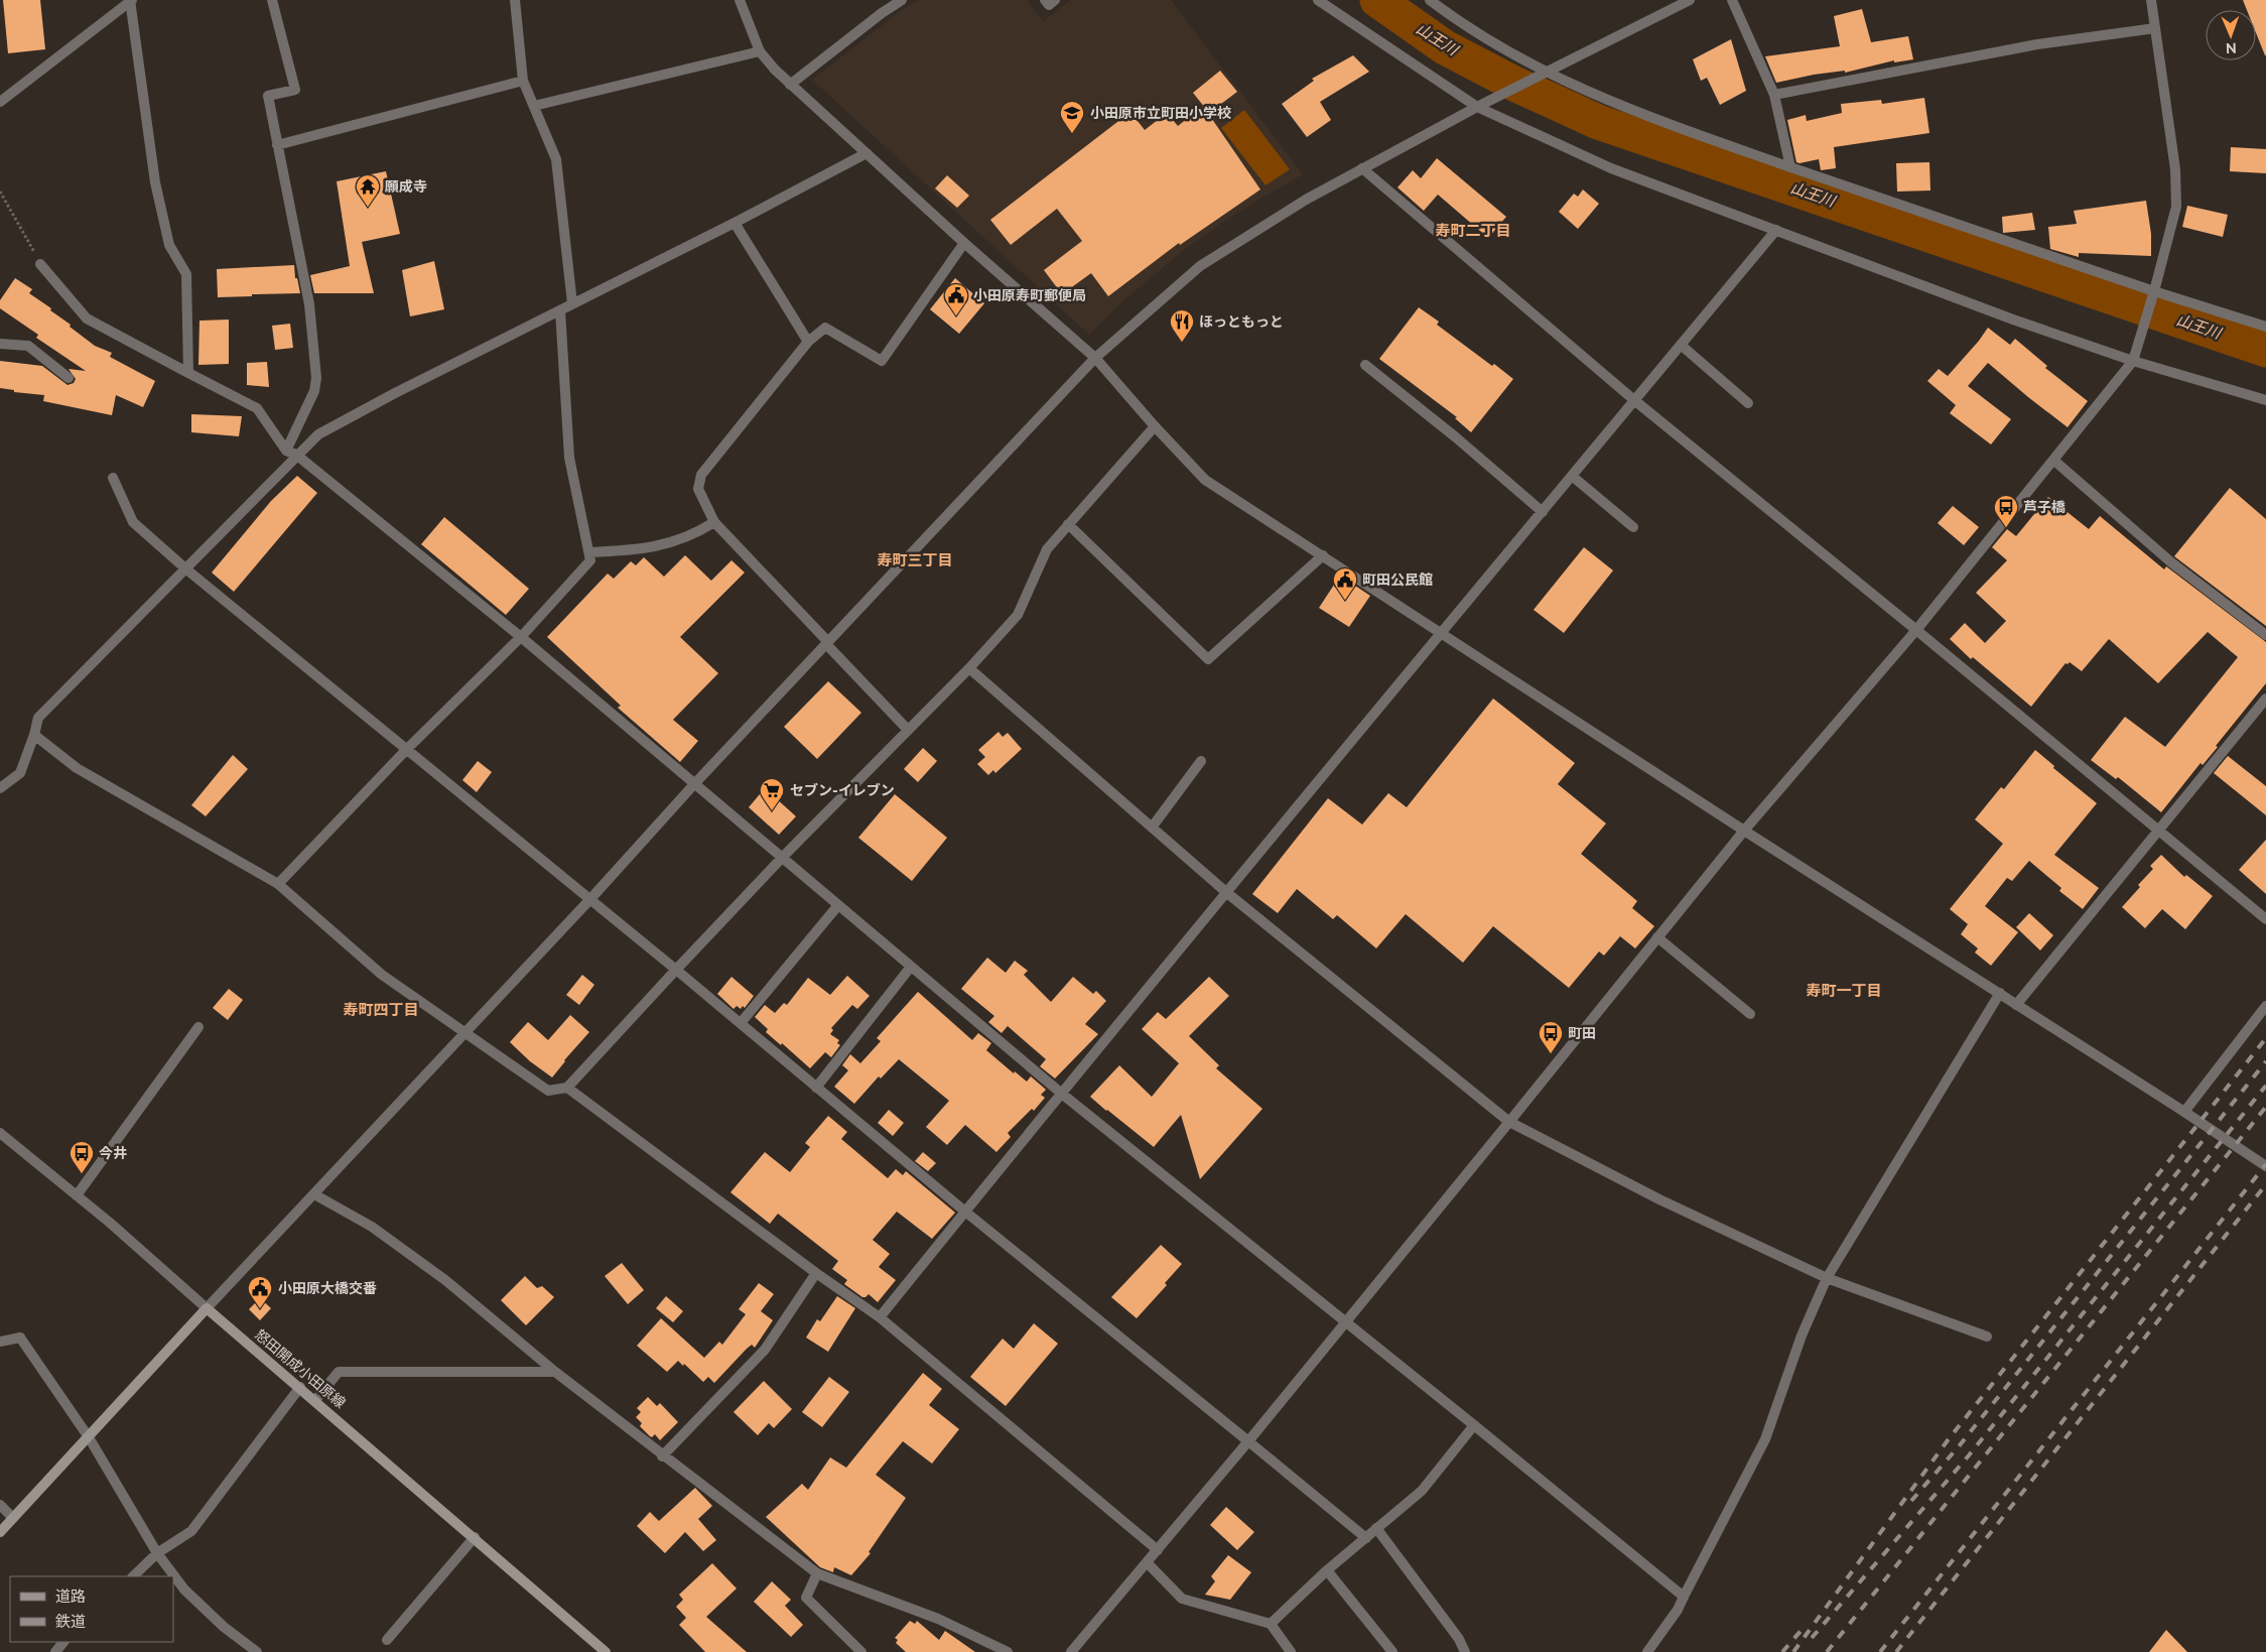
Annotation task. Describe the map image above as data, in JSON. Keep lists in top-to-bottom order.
{
  "streets": {
    "main road": ["怒田開成小田原線"]
  },
  "districts": [
    "寿町二丁目",
    "寿町三丁目",
    "寿町一丁目",
    "寿町四丁目"
  ],
  "water": ["山王川"],
  "places": {
    "school or university": ["小田原市立町田小学校"],
    "temple": ["願成寺"],
    "public building": ["小田原寿町郵便局", "町田公民館", "小田原大橋交番"],
    "restaurant": ["ほっともっと"],
    "bus stop": ["芦子橋", "町田", "今井"],
    "supermarket": ["セブン-イレブン"]
  },
  "legend": ["道路", "鉄道"],
  "north": "bottom"
}
